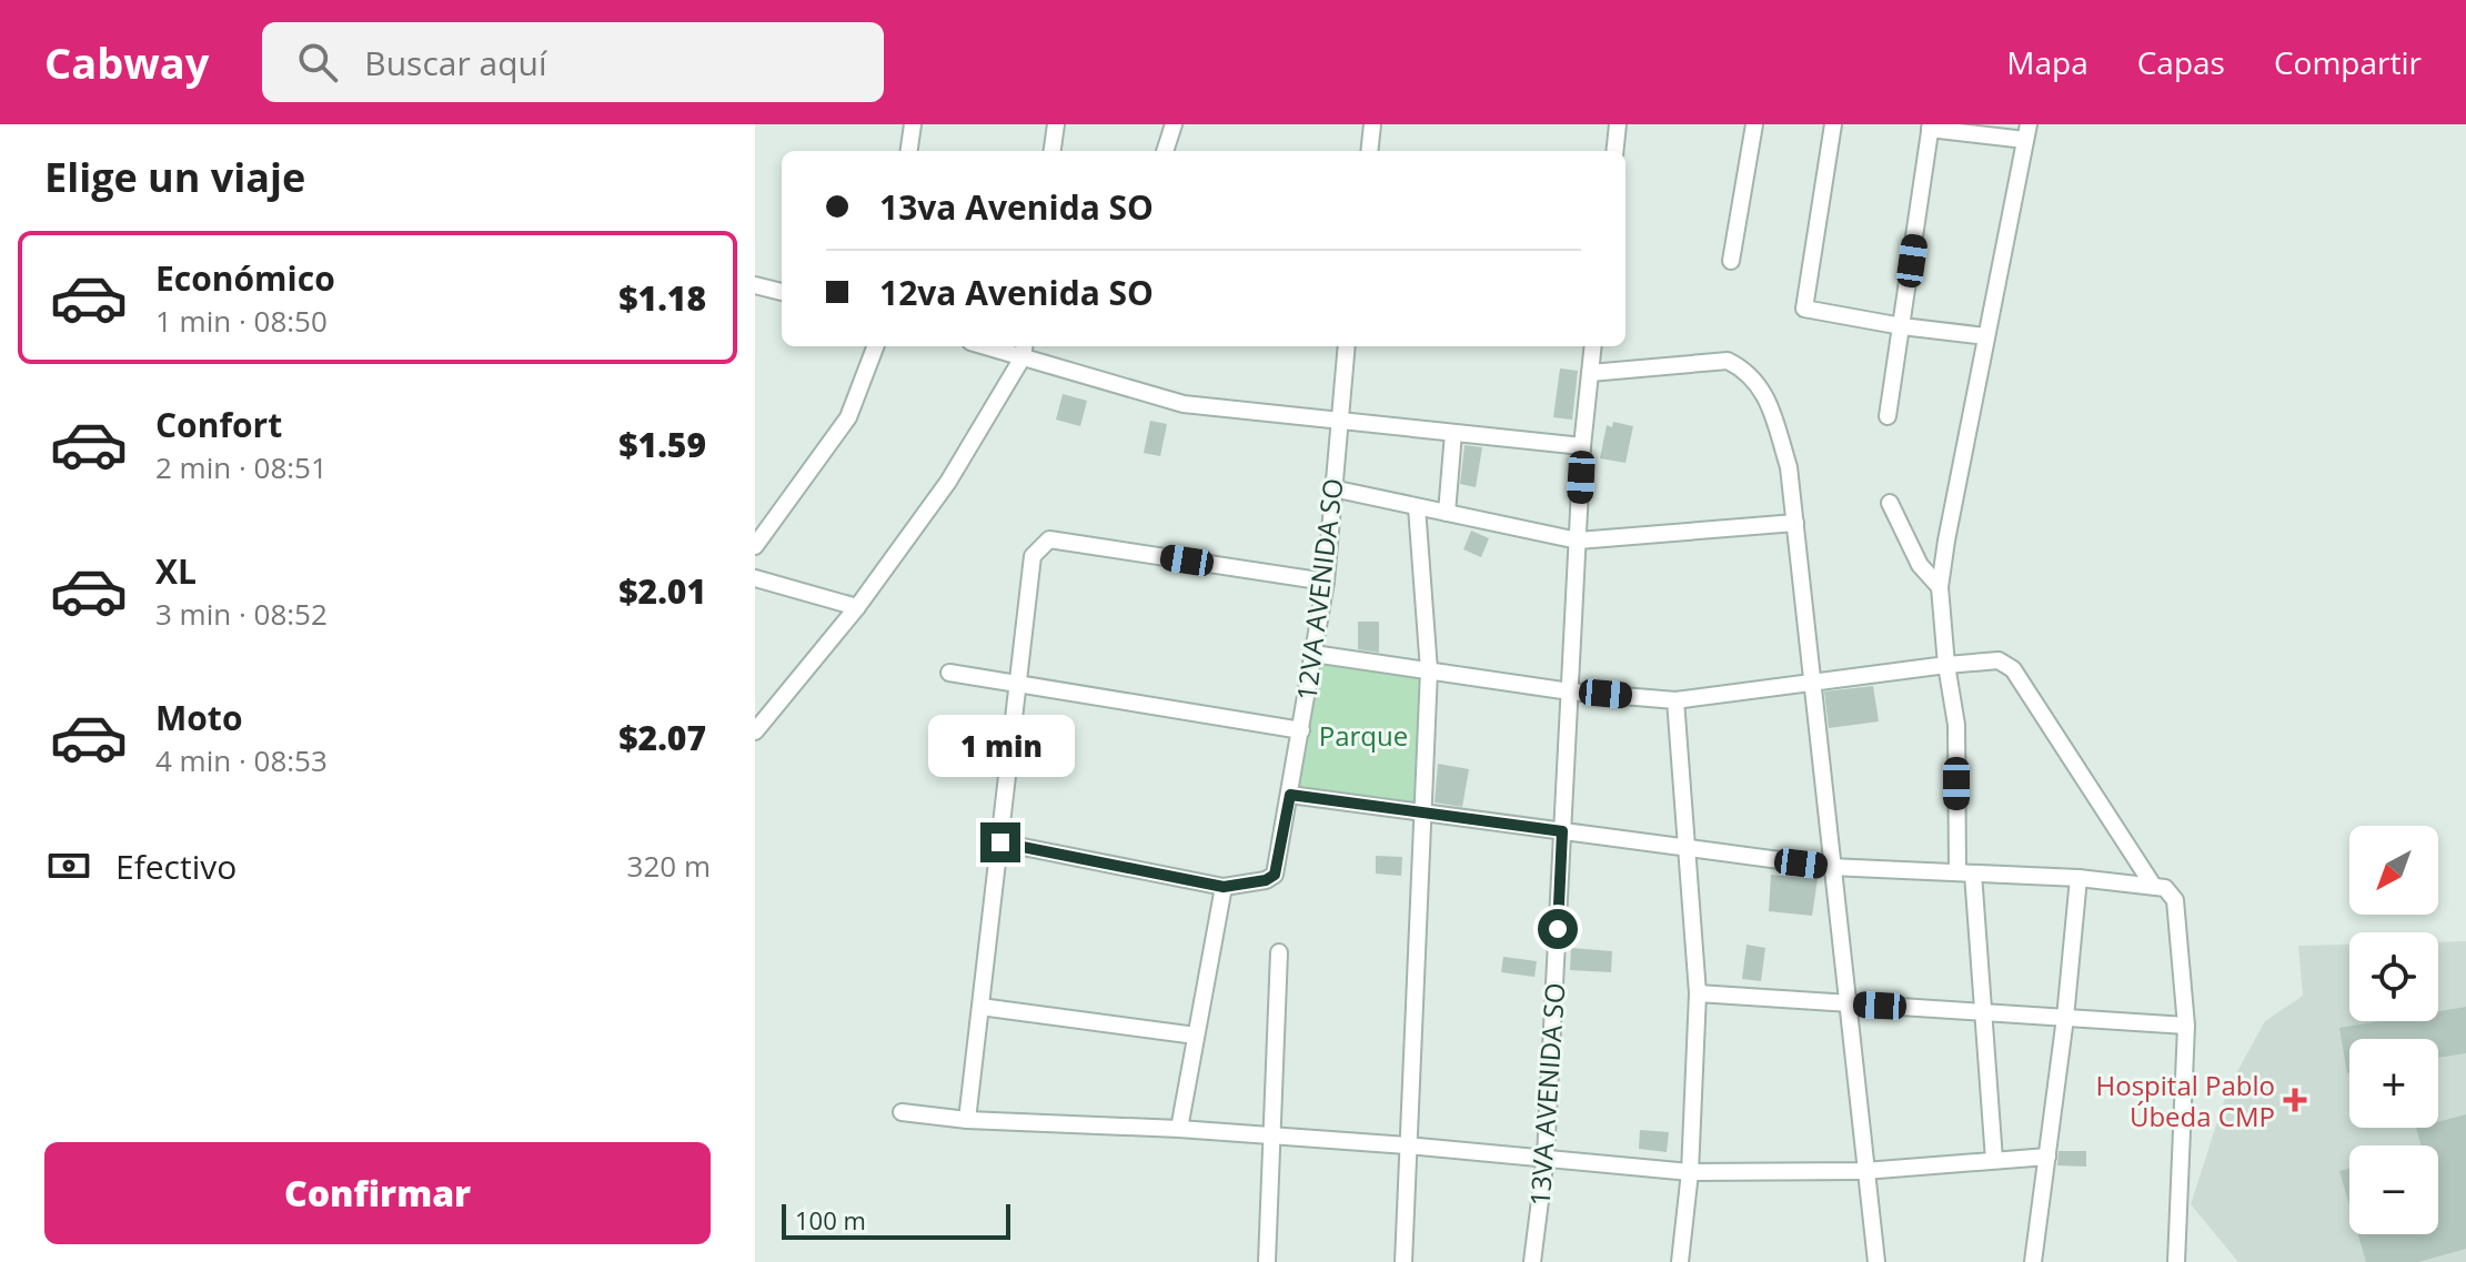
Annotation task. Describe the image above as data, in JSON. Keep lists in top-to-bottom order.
{
  "streets": {
    "street": ["12VA AVENIDA SO", "13VA AVENIDA SO"]
  },
  "parks": ["Parque"],
  "places": {
    "health": ["Hospital Pablo Úbeda CMP"]
  },
  "scale_bar": "100 m",
  "north": "bottom left",
  "page": {
    "header": "Cabway",
    "search": "Buscar aquí",
    "nav": ["Mapa", "Capas", "Compartir"],
    "heading": "Elige un viaje",
    "banner": ["13va Avenida SO", "12va Avenida SO"],
    "list": [
      {
        "name": "Económico",
        "note": "1 min · 08:50",
        "value": "$1.18"
      },
      {
        "name": "Confort",
        "note": "2 min · 08:51",
        "value": "$1.59"
      },
      {
        "name": "XL",
        "note": "3 min · 08:52",
        "value": "$2.01"
      },
      {
        "name": "Moto",
        "note": "4 min · 08:53",
        "value": "$2.07"
      }
    ],
    "bubble": "1 min",
    "pay": ["Efectivo", "320 m"],
    "map_buttons": ["+", "−"],
    "buttons": "Confirmar",
    "scale": "100 m"
  }
}
